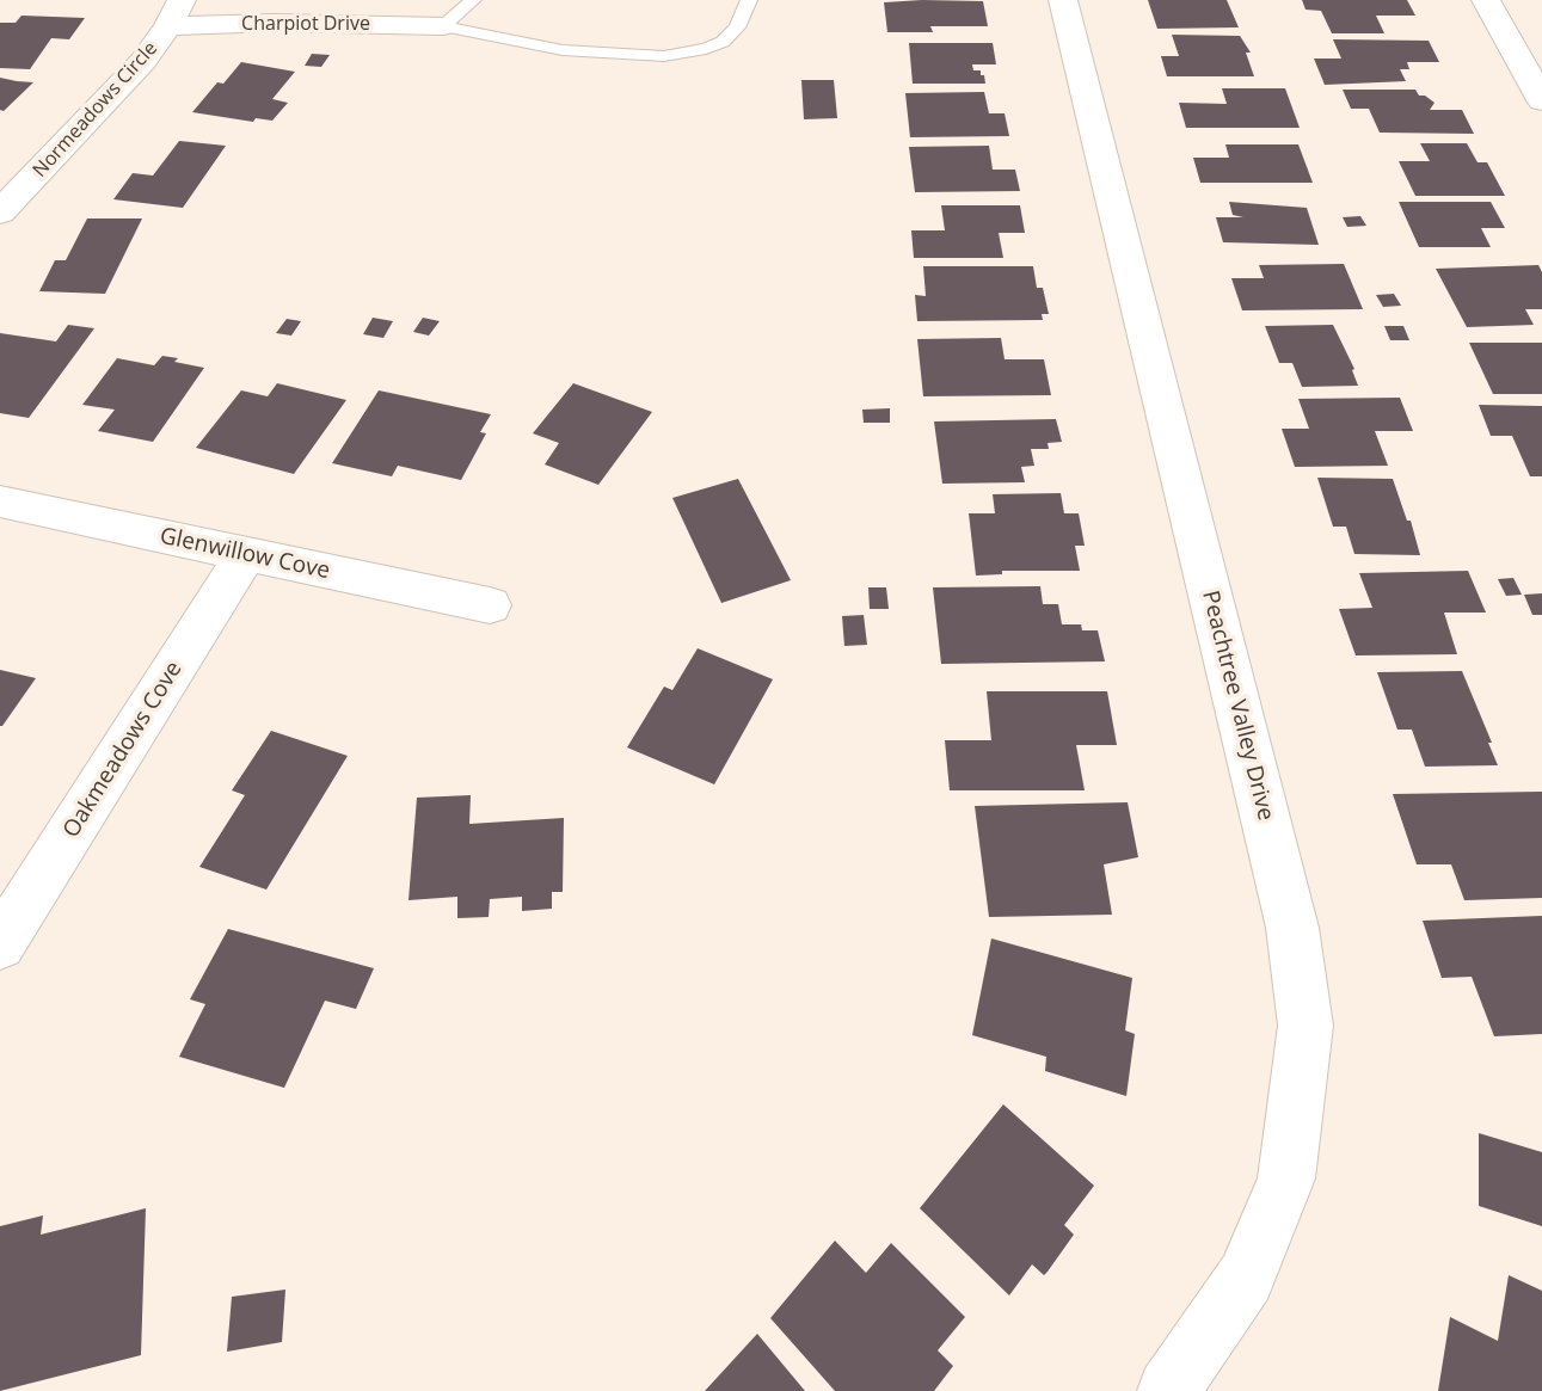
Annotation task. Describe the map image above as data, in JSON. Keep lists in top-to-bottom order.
{
  "streets": {
    "street": [
      "Charpiot Drive",
      "Normeadows Circle",
      "Glenwillow Cove",
      "Peachtree Valley Drive",
      "Oakmeadows Cove"
    ]
  },
  "crossings": [
    ["Charpiot Drive", "Normeadows Circle"],
    ["Glenwillow Cove", "Oakmeadows Cove"]
  ]
}
